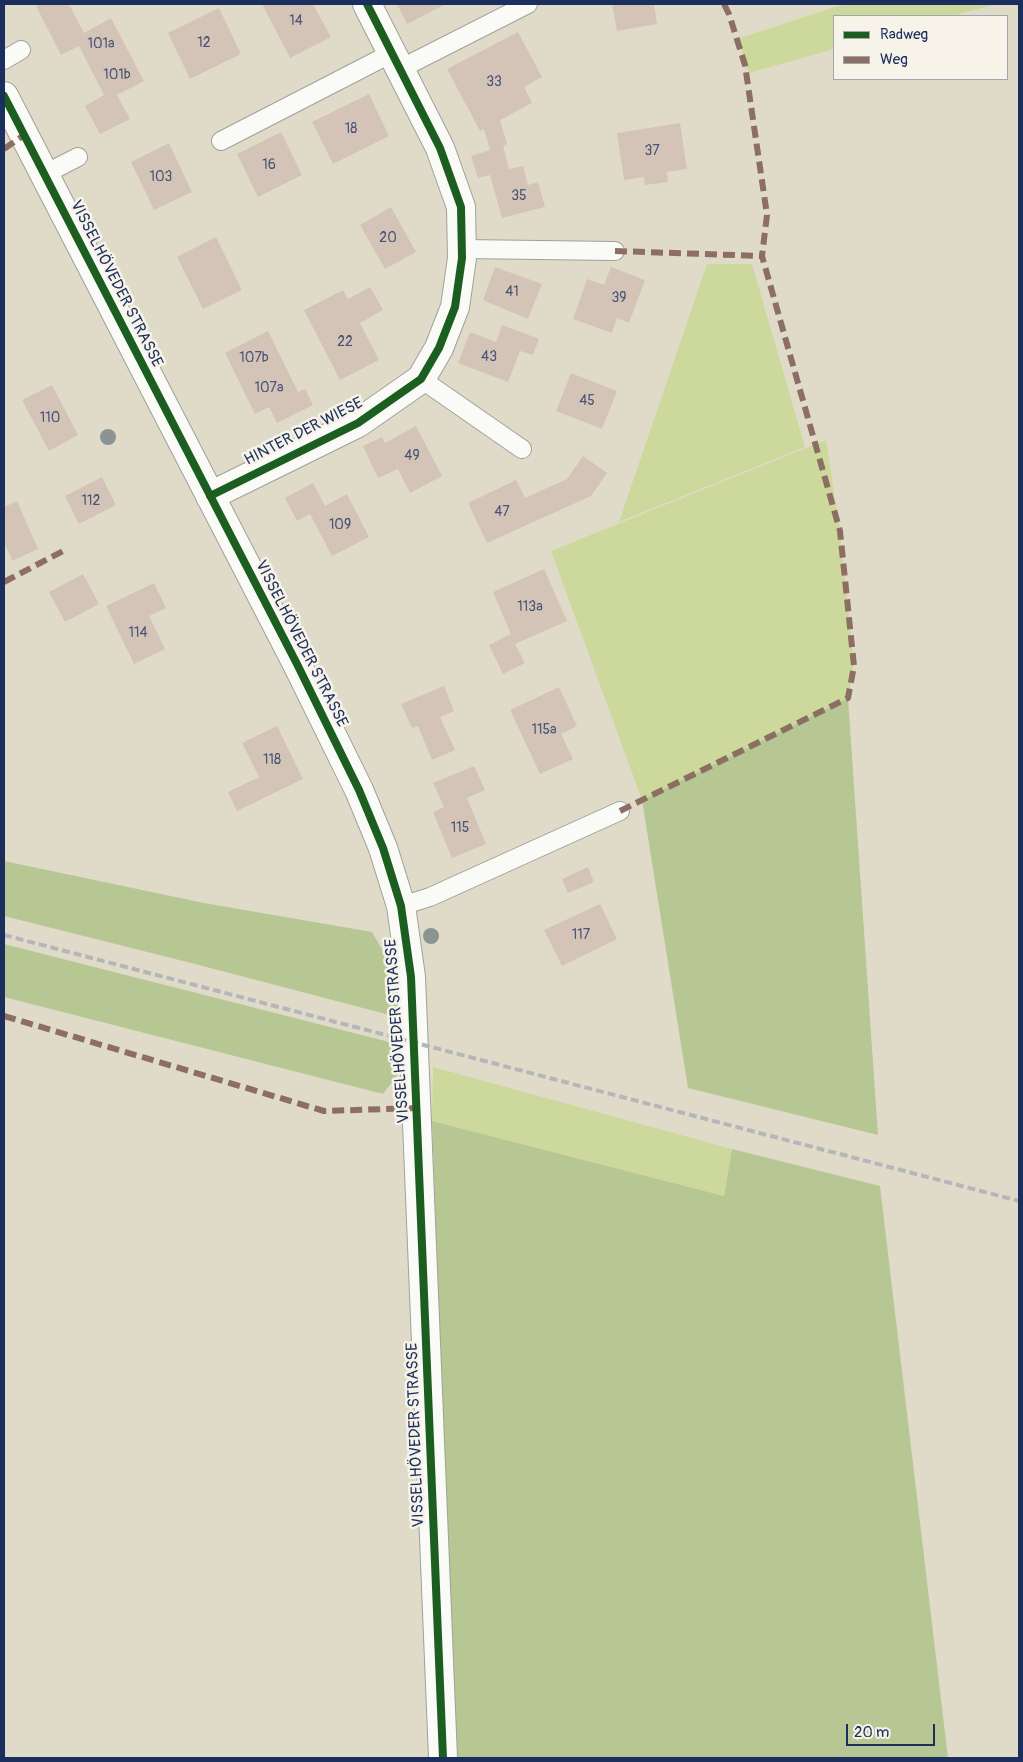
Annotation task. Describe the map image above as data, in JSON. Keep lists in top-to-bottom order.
{
  "streets": {
    "street": ["VISSELHÖVEDER STRASSE", "HINTER DER WIESE"]
  },
  "crossings": [
    ["VISSELHÖVEDER STRASSE", "HINTER DER WIESE"]
  ],
  "house_numbers": [
    "14",
    "12",
    "101a",
    "101b",
    "33",
    "18",
    "37",
    "16",
    "103",
    "35",
    "20",
    "41",
    "39",
    "22",
    "43",
    "107b",
    "107a",
    "45",
    "110",
    "49",
    "112",
    "47",
    "109",
    "113a",
    "114",
    "115a",
    "118",
    "115",
    "117"
  ],
  "legend": ["Radweg", "Weg"],
  "scale_bar": "20 m"
}
